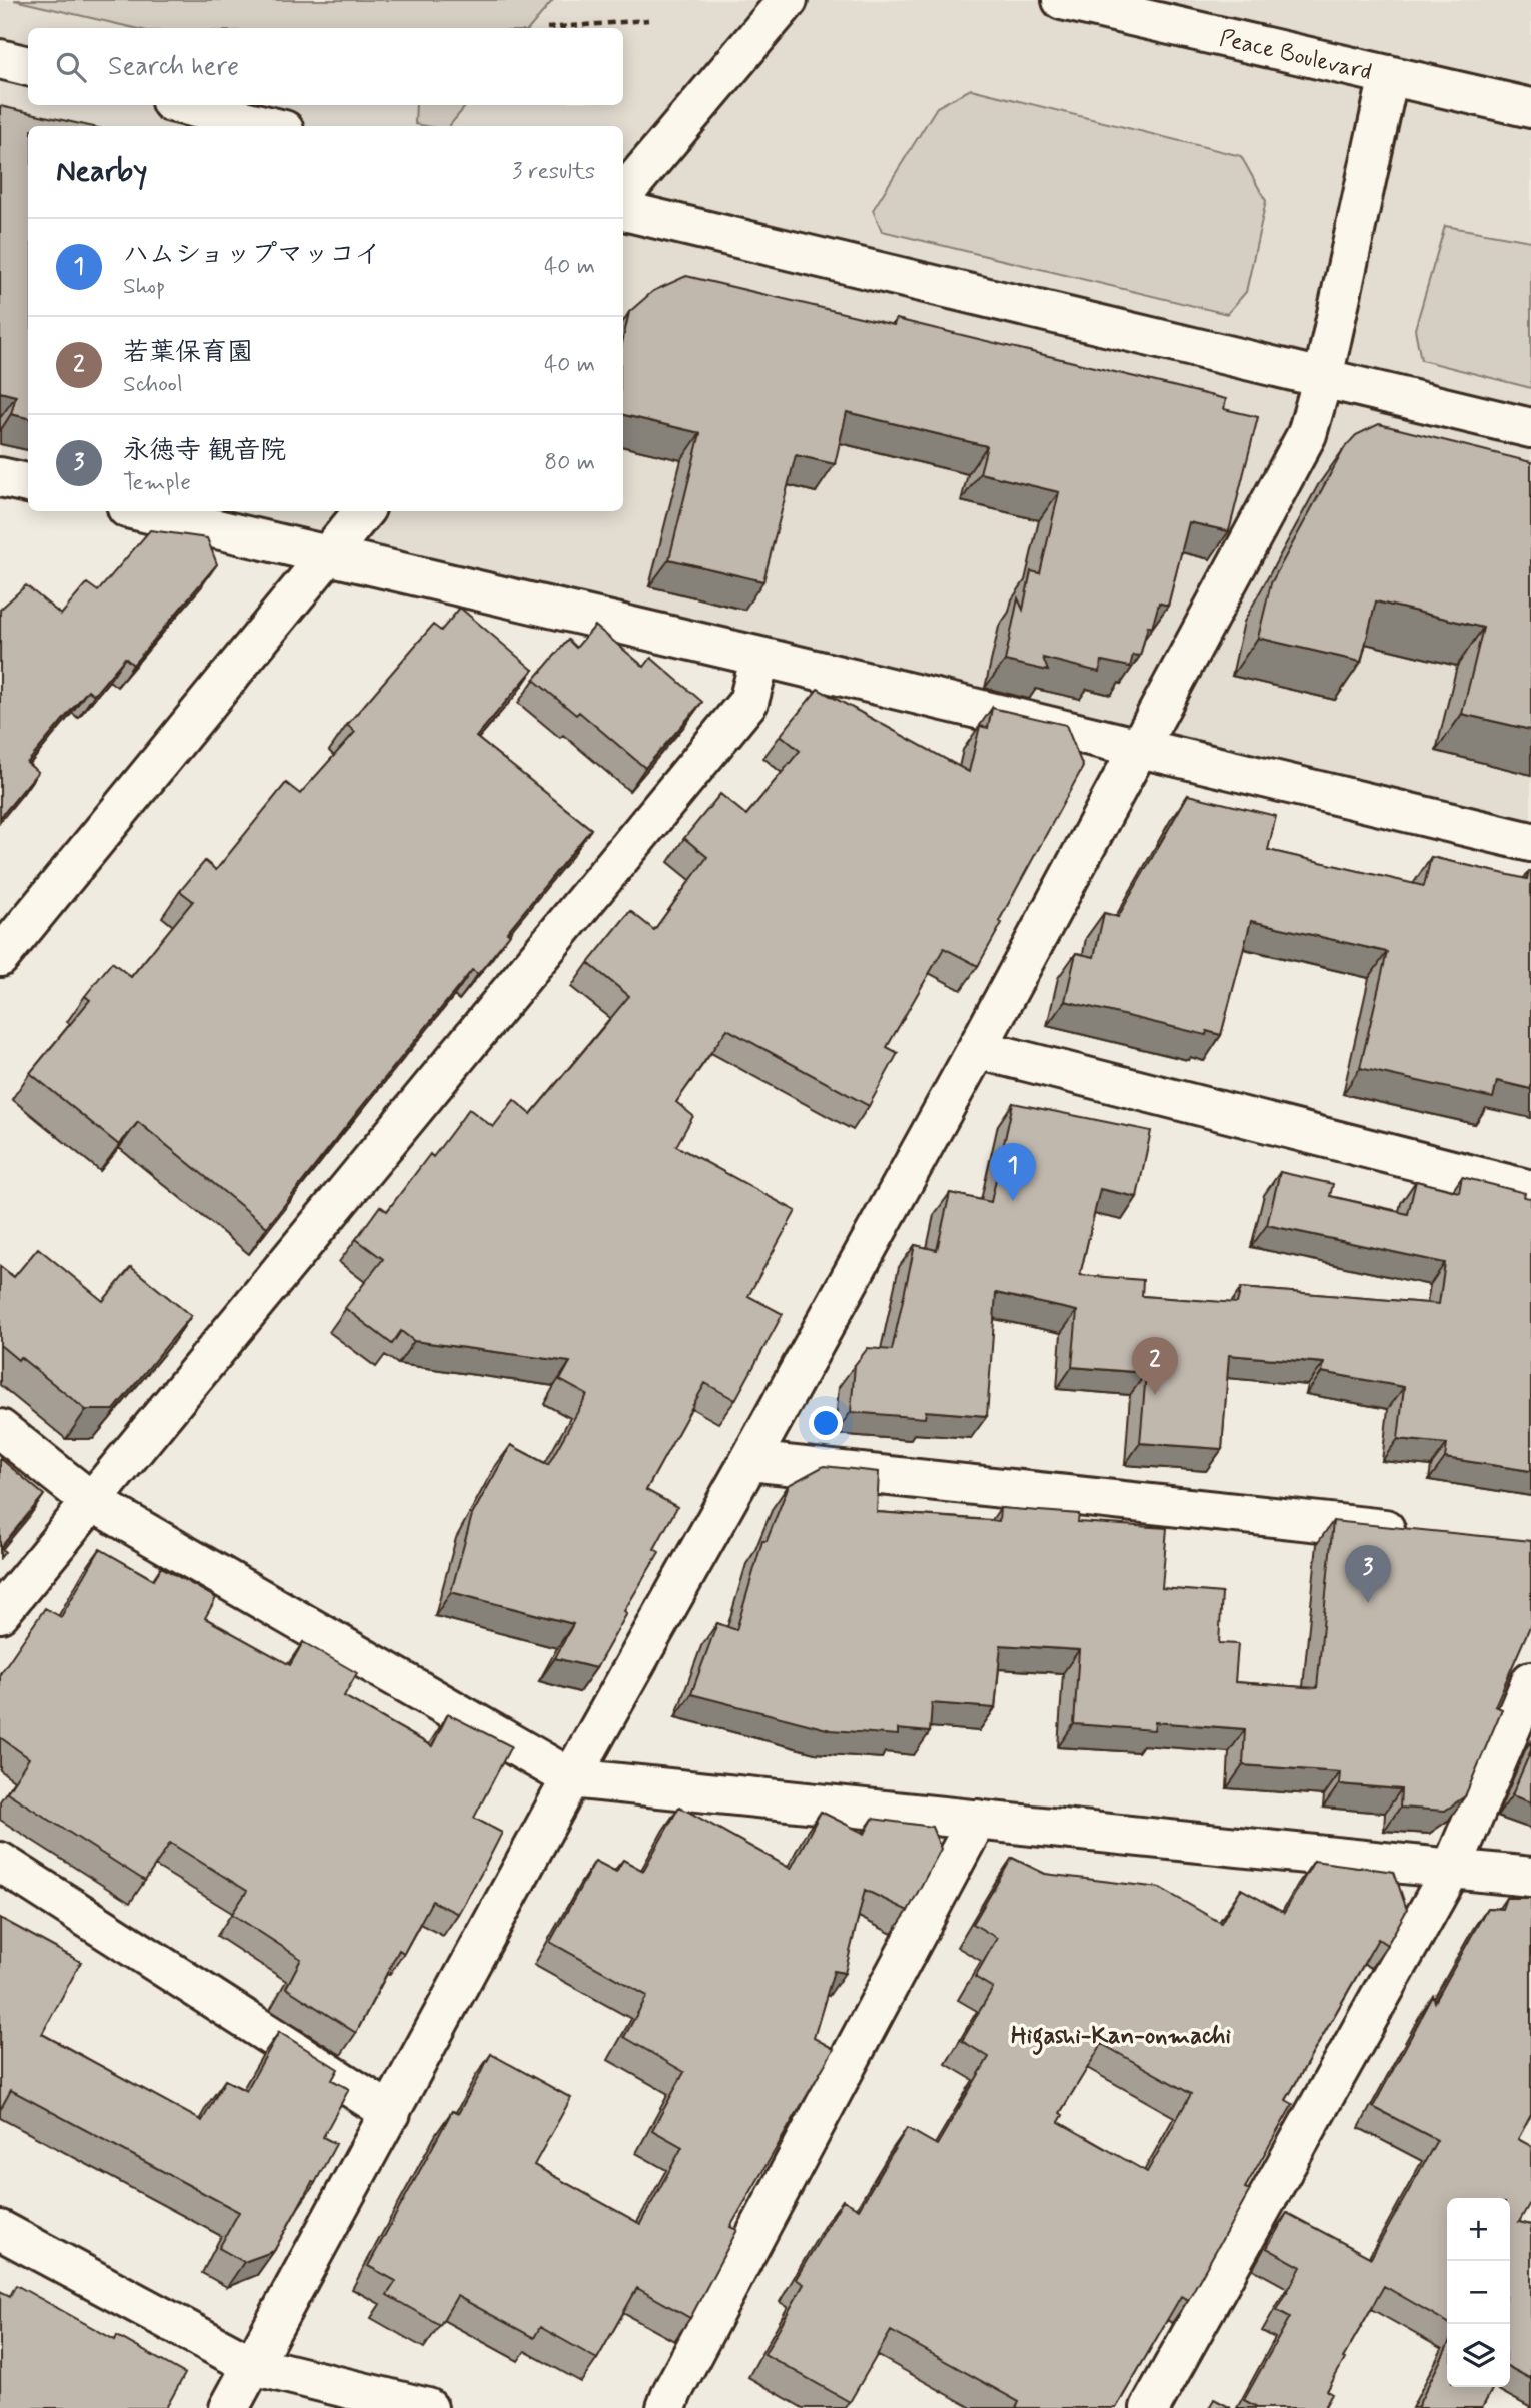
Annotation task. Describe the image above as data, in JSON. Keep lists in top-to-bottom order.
{
  "streets": {
    "street": ["Peace Boulevard"]
  },
  "districts": ["Higashi-Kan-onmachi"],
  "page": {
    "search": "Search here",
    "heading": ["Nearby", "3 results"],
    "list": [
      {
        "mark": "1",
        "name": "ハムショップマッコイ",
        "note": "Shop",
        "value": "40 m"
      },
      {
        "mark": "2",
        "name": "若葉保育園",
        "note": "School",
        "value": "40 m"
      },
      {
        "mark": "3",
        "name": "永徳寺 観音院",
        "note": "Temple",
        "value": "80 m"
      }
    ],
    "pins": ["1", "2", "3"],
    "map_buttons": ["+", "−"]
  }
}
